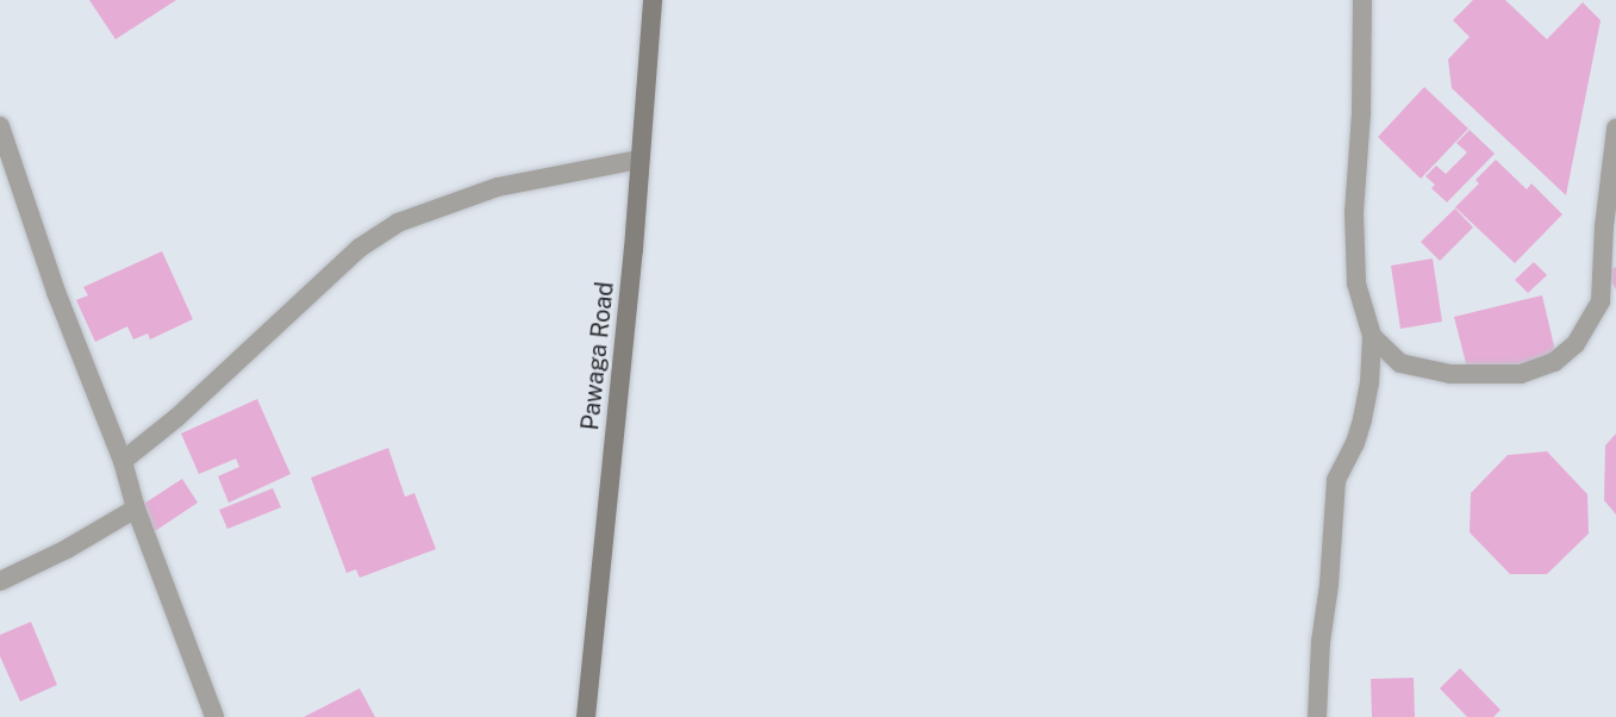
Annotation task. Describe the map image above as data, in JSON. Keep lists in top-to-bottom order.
{
  "streets": {
    "main road": ["Pawaga Road"]
  }
}
